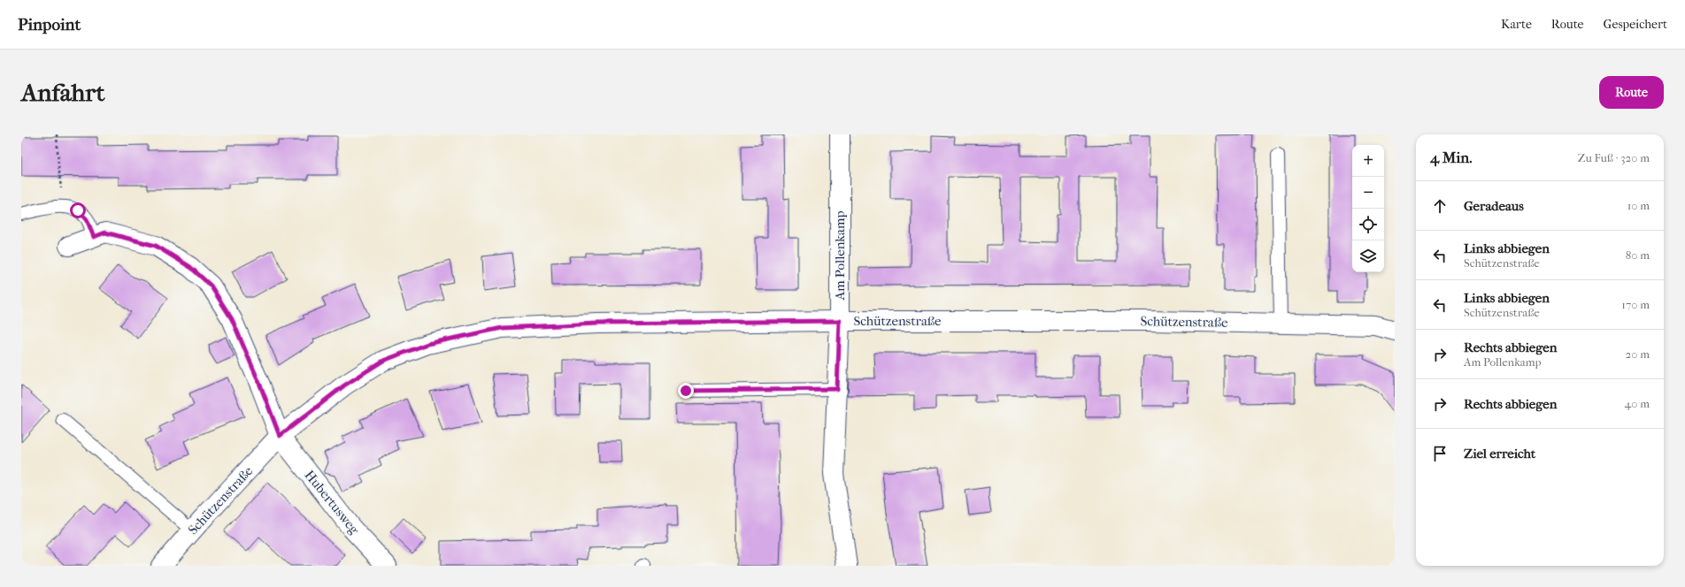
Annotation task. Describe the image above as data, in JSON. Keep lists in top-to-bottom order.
{
  "streets": {
    "street": ["Am Pollenkamp", "Schützenstraße", "Hubertusweg"]
  },
  "crossings": [
    ["Am Pollenkamp", "Schützenstraße"],
    ["Schützenstraße", "Hubertusweg"]
  ],
  "page": {
    "header": "Pinpoint",
    "nav": ["Karte", "Route", "Gespeichert"],
    "buttons": "Route",
    "title": "Anfahrt",
    "heading": ["4 Min.", "Zu Fuß · 320 m"],
    "map_buttons": ["+", "−"],
    "list": [
      ["Geradeaus", "10 m"],
      ["Links abbiegen", "Schützenstraße", "80 m"],
      ["Links abbiegen", "Schützenstraße", "170 m"],
      ["Rechts abbiegen", "Am Pollenkamp", "20 m"],
      ["Rechts abbiegen", "40 m"],
      "Ziel erreicht"
    ]
  }
}
